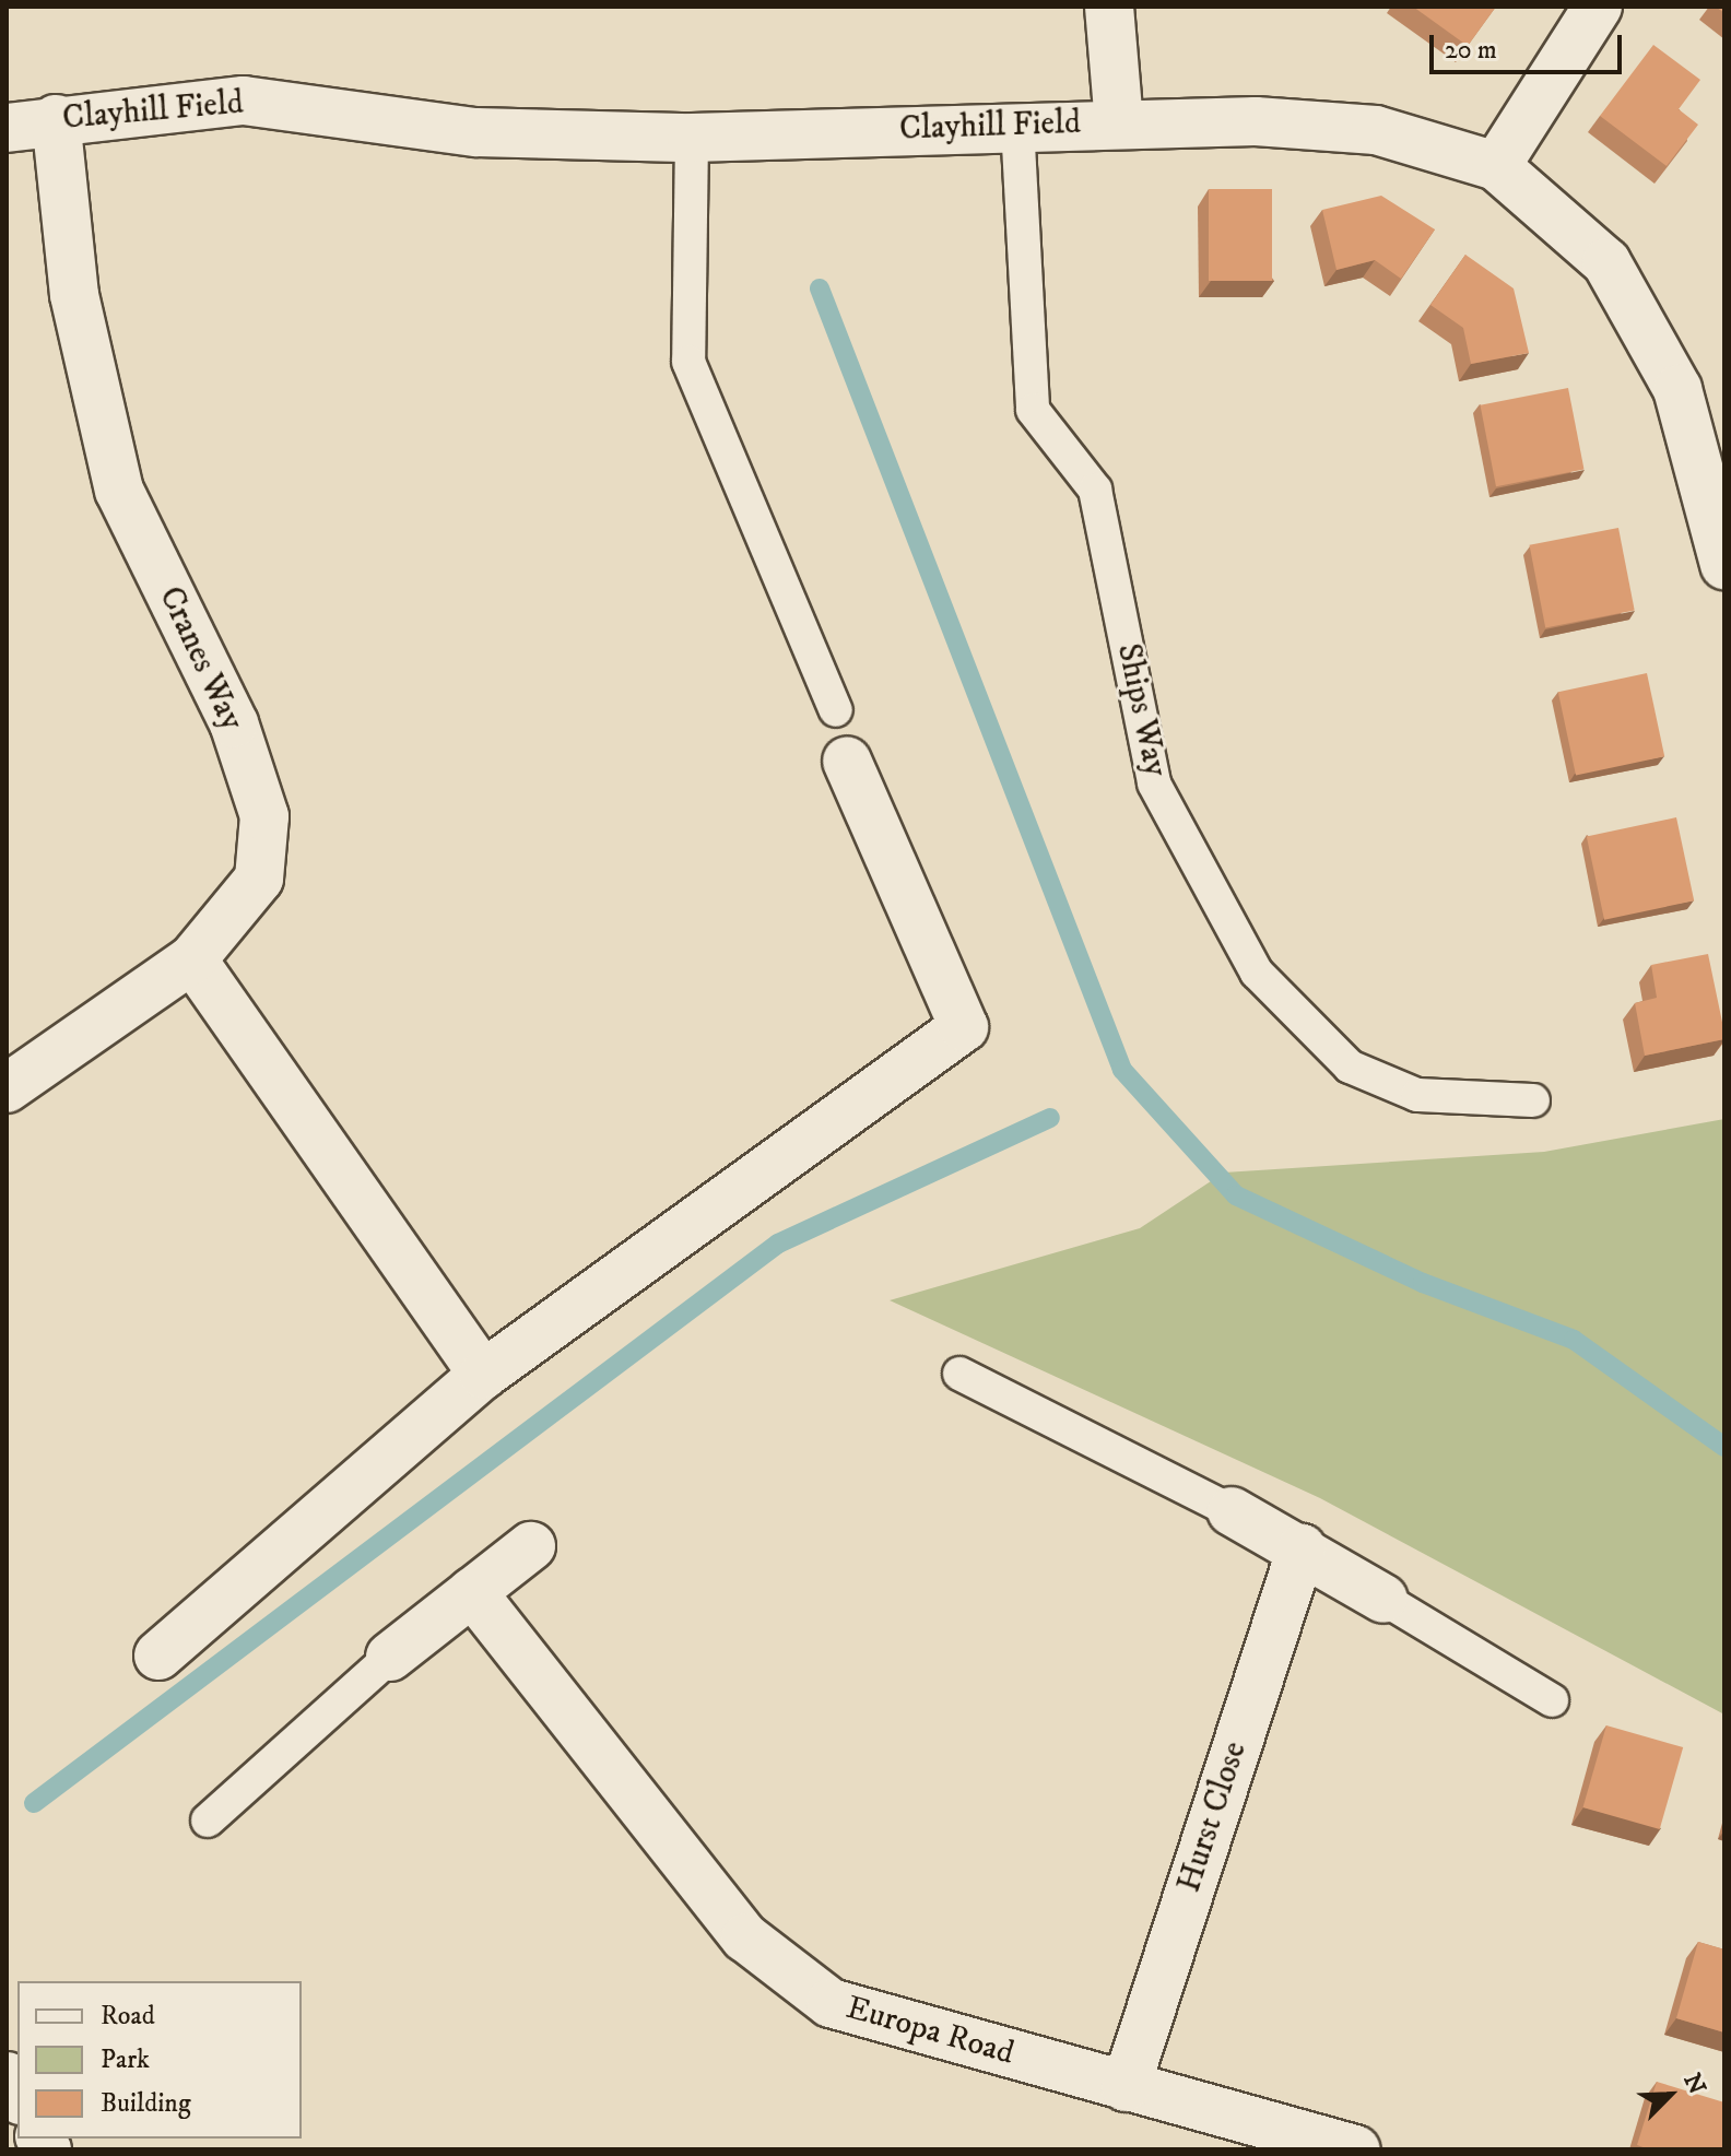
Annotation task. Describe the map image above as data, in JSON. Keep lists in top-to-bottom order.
{
  "streets": {
    "street": [
      "Clayhill Field",
      "Cranes Way",
      "Hurst Close",
      "Europa Road"
    ],
    "lane": ["Ships Way"]
  },
  "crossings": [
    ["Clayhill Field", "Cranes Way"],
    ["Clayhill Field", "Ships Way"],
    ["Hurst Close", "Europa Road"]
  ],
  "legend": ["Road", "Park", "Building"],
  "scale_bar": "20 m",
  "north": "top right"
}
